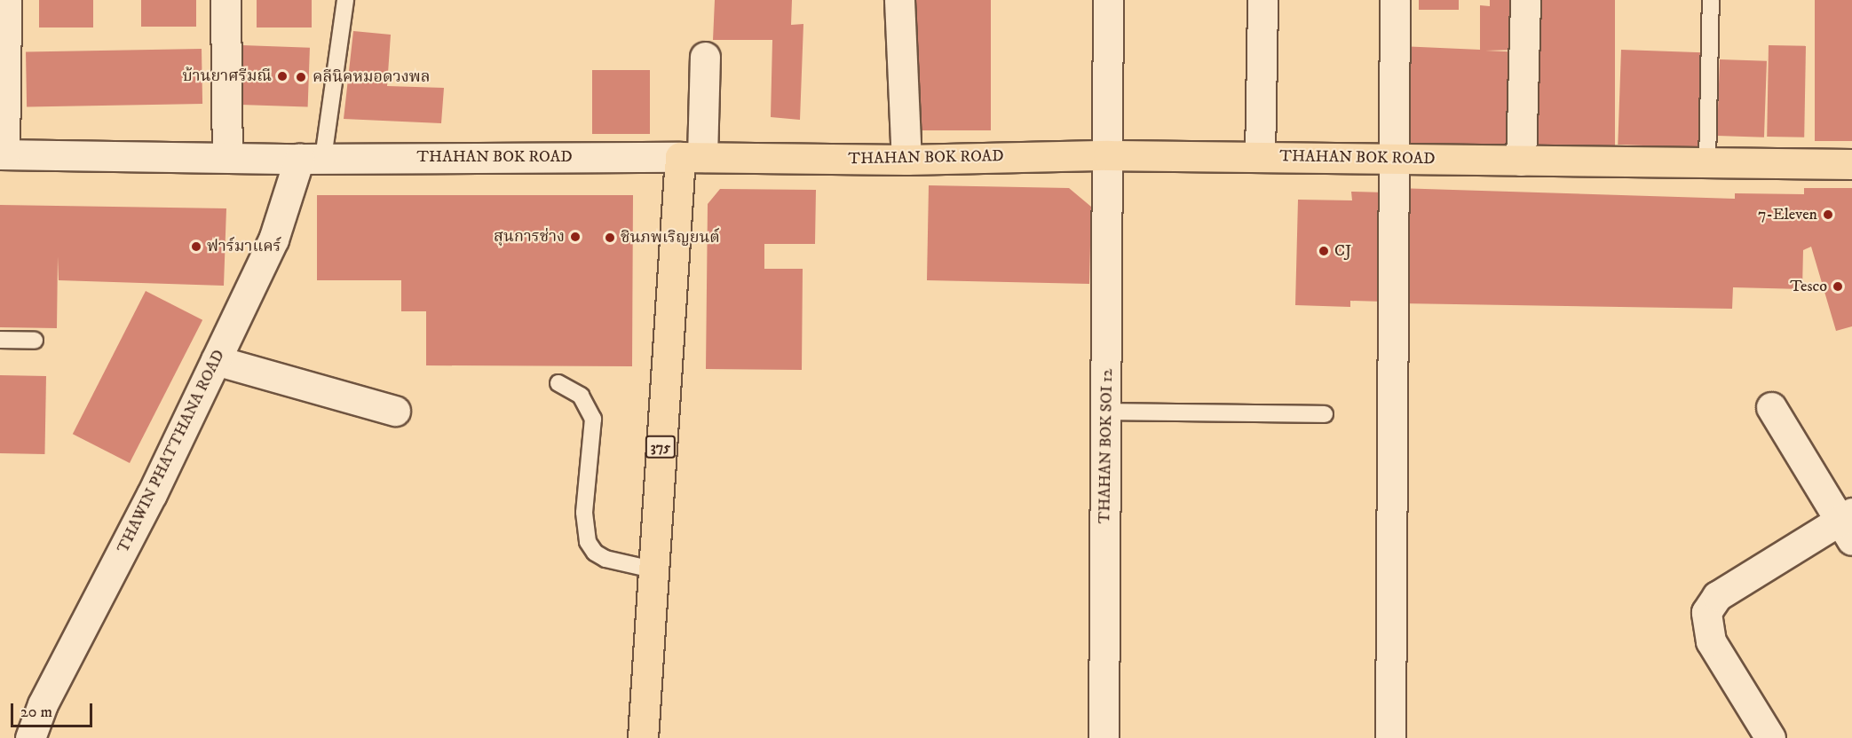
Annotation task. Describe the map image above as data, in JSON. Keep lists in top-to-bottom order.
{
  "streets": {
    "main road": ["THAHAN BOK ROAD", "375"],
    "street": ["THAHAN BOK SOI 12", "THAWIN PHATTHANA ROAD"]
  },
  "crossings": [
    ["THAHAN BOK ROAD", "THAHAN BOK SOI 12"],
    ["THAHAN BOK ROAD", "375"],
    ["THAHAN BOK ROAD", "THAWIN PHATTHANA ROAD"]
  ],
  "places": [
    "บ้านยาศรีมณี",
    "คลีนิคหมอดวงพล",
    "7-Eleven",
    "สุนการช่าง",
    "ชินภพเริญยนต์",
    "ฟาร์มาแคร์",
    "CJ",
    "Tesco"
  ],
  "scale_bar": "20 m"
}
